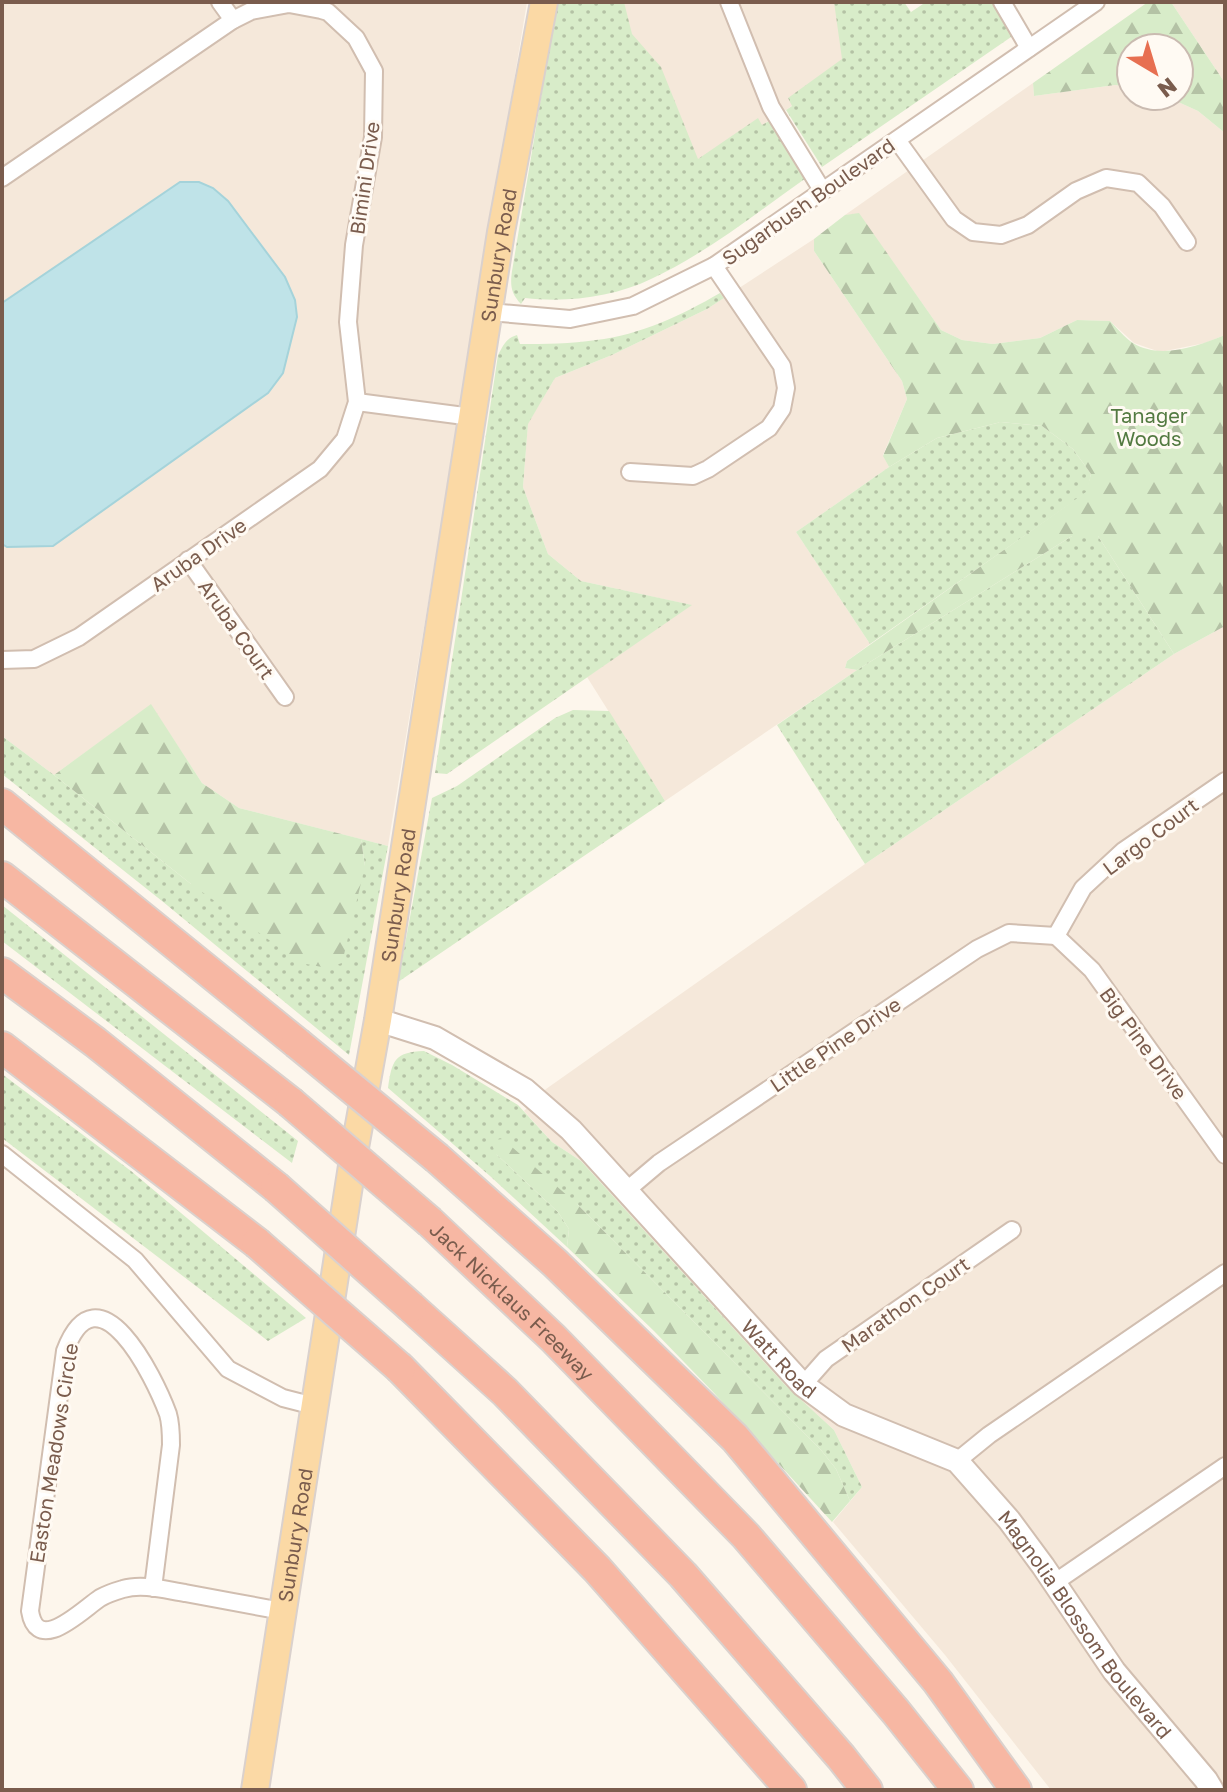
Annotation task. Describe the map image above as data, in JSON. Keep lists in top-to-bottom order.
{
  "streets": {
    "highway": ["Jack Nicklaus Freeway"],
    "main road": ["Sunbury Road"],
    "street": [
      "Bimini Drive",
      "Sugarbush Boulevard",
      "Aruba Drive",
      "Aruba Court",
      "Largo Court",
      "Big Pine Drive",
      "Little Pine Drive",
      "Marathon Court",
      "Watt Road",
      "Easton Meadows Circle",
      "Magnolia Blossom Boulevard"
    ]
  },
  "crossings": [
    ["Bimini Drive", "Aruba Drive"],
    ["Sugarbush Boulevard", "Sunbury Road"],
    ["Sunbury Road", "Watt Road"],
    ["Sunbury Road", "Easton Meadows Circle"],
    ["Aruba Drive", "Aruba Court"],
    ["Largo Court", "Big Pine Drive"],
    ["Largo Court", "Little Pine Drive"],
    ["Big Pine Drive", "Little Pine Drive"],
    ["Little Pine Drive", "Watt Road"],
    ["Marathon Court", "Watt Road"],
    ["Watt Road", "Magnolia Blossom Boulevard"]
  ],
  "parks": ["Tanager Woods"],
  "north": "bottom right"
}
